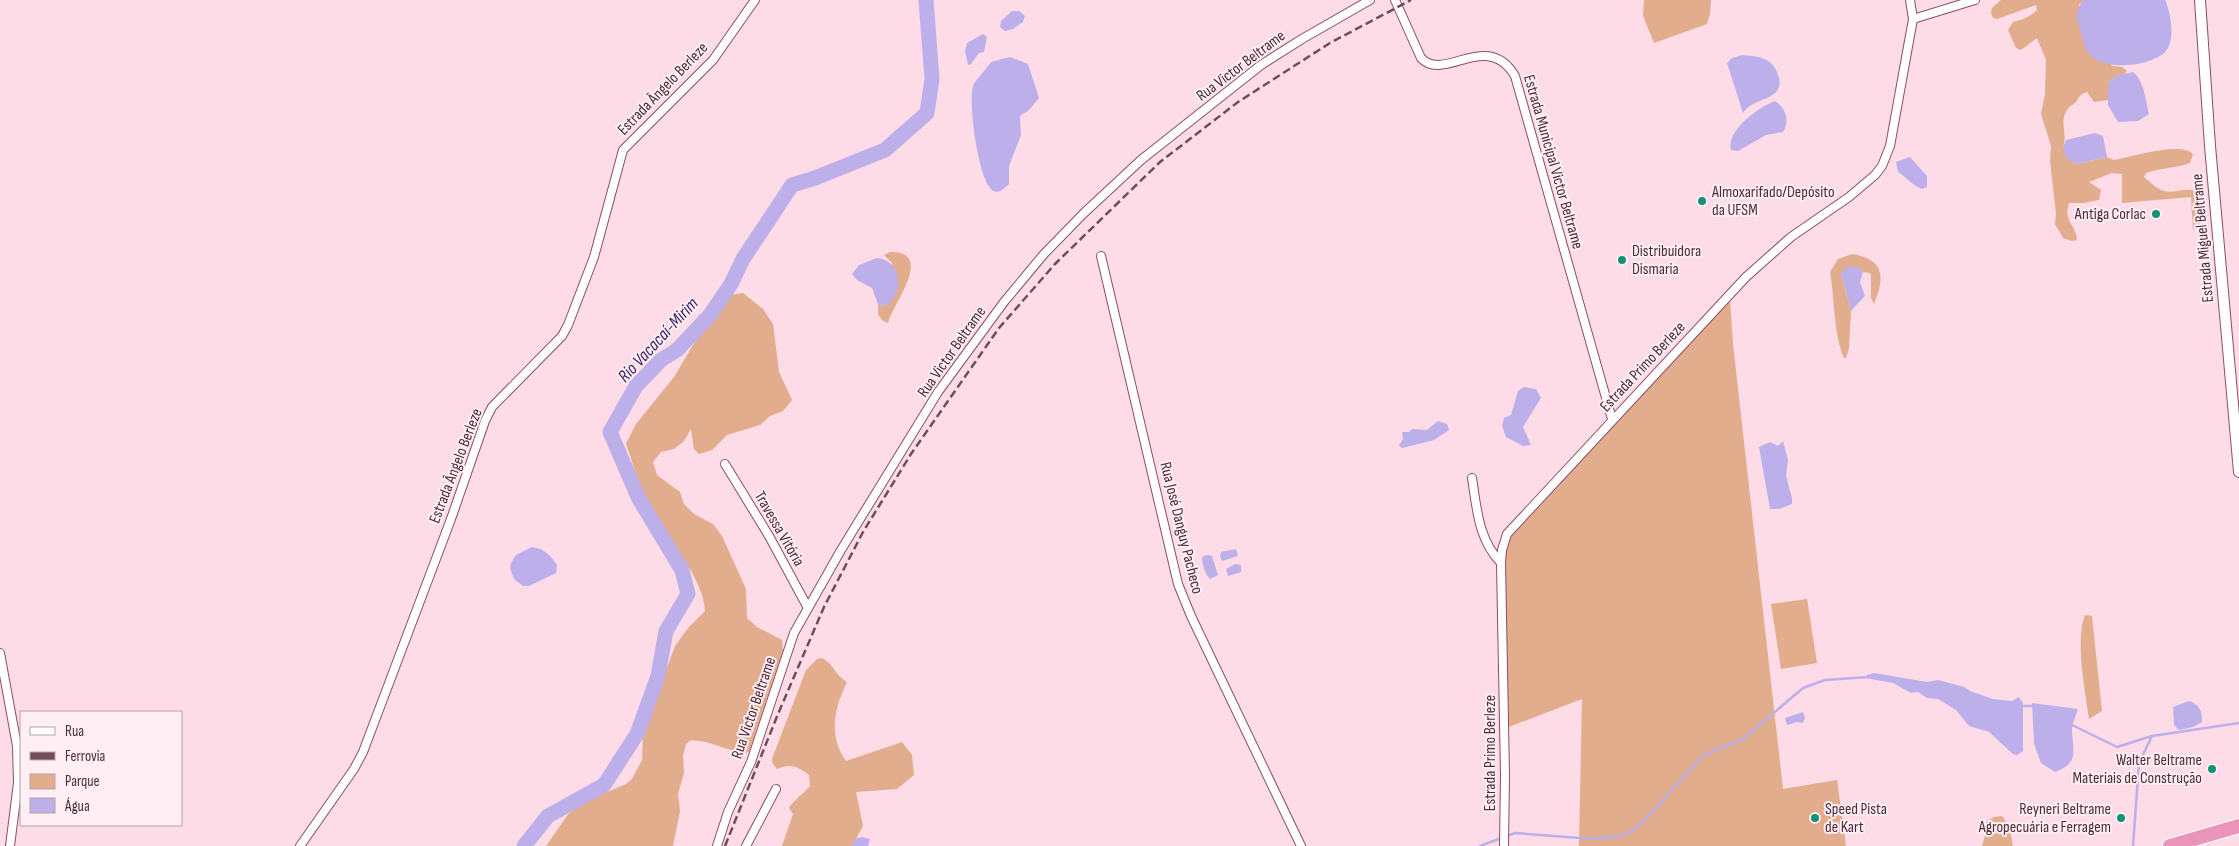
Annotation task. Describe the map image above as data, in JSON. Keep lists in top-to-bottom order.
{
  "streets": {
    "street": [
      "Rua Victor Beltrame",
      "Estrada Ângelo Berleze",
      "Estrada Municipal Victor Beltrame",
      "Estrada Miguel Beltrame",
      "Estrada Primo Berleze",
      "Rua José Danguy Pacheco",
      "Travessa Vitória"
    ]
  },
  "crossings": [
    ["Rua Victor Beltrame", "Travessa Vitória"],
    ["Estrada Municipal Victor Beltrame", "Estrada Primo Berleze"]
  ],
  "water": ["Rio Vacacaí-Mirim"],
  "places": [
    "Almoxarifado/Depósito da UFSM",
    "Antiga Corlac",
    "Distribuidora Dismaria",
    "Walter Beltrame Materiais de Construção",
    "Speed Pista de Kart",
    "Reyneri Beltrame Agropecuária e Ferragem"
  ],
  "legend": [
    "Rua",
    "Ferrovia",
    "Parque",
    "Água"
  ]
}
